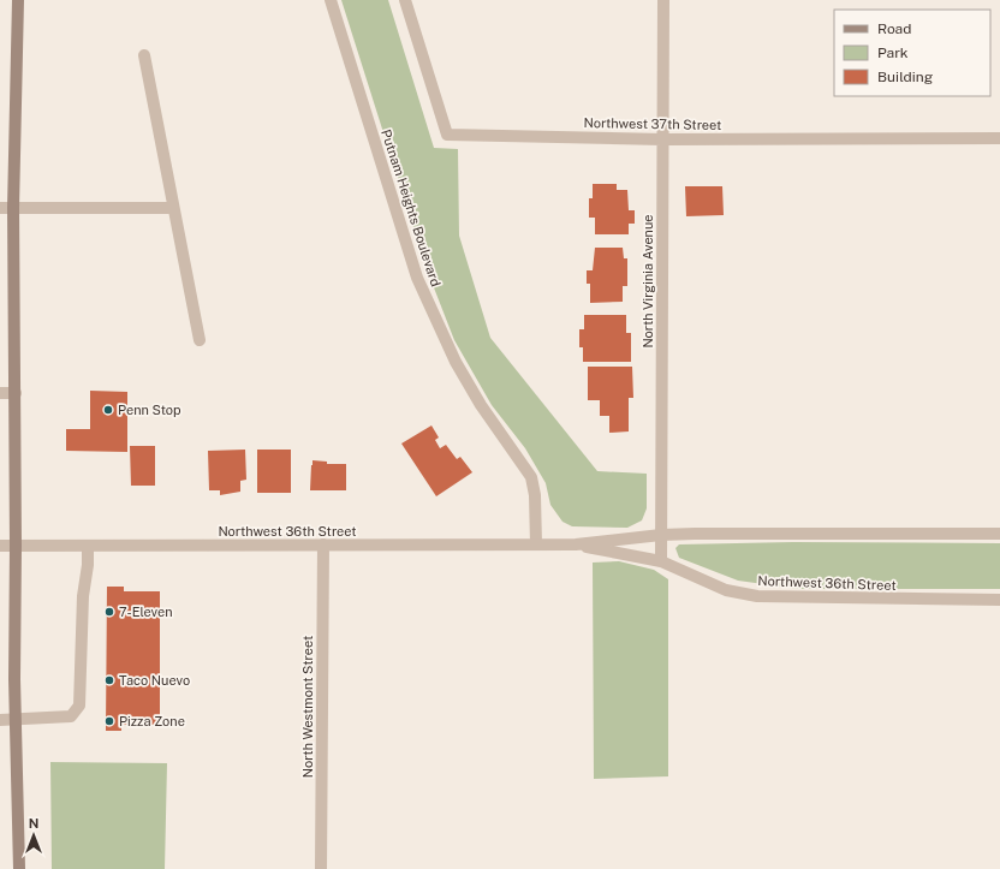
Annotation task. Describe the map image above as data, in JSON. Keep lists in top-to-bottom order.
{
  "streets": {
    "street": [
      "Northwest 37th Street",
      "Putnam Heights Boulevard",
      "North Virginia Avenue",
      "Northwest 36th Street",
      "North Westmont Street"
    ]
  },
  "crossings": [
    ["Northwest 37th Street", "North Virginia Avenue"],
    ["Putnam Heights Boulevard", "Northwest 36th Street"],
    ["North Virginia Avenue", "Northwest 36th Street"],
    ["Northwest 36th Street", "North Westmont Street"]
  ],
  "places": [
    "Penn Stop",
    "7-Eleven",
    "Taco Nuevo",
    "Pizza Zone"
  ],
  "legend": ["Road", "Park", "Building"],
  "north": "top"
}
